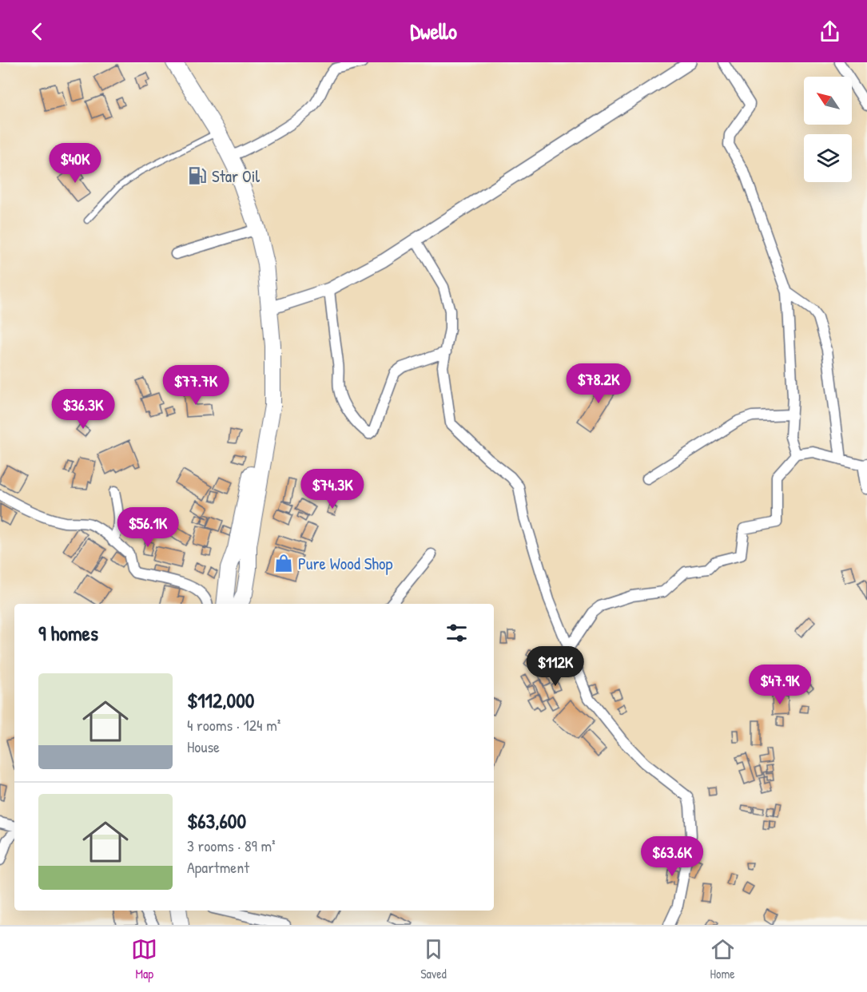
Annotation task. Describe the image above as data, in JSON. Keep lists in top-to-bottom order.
{
  "places": {
    "fuel station": ["Star Oil"],
    "shop": ["Pure Wood Shop"]
  },
  "north": "top left",
  "page": {
    "header": "Dwello",
    "price": [
      "$40K",
      "$78.2K",
      "$77.7K",
      "$36.3K",
      "$74.3K",
      "$56.1K",
      "$112K",
      "$47.9K",
      "$63.6K"
    ],
    "heading": "9 homes",
    "list": [
      {
        "name": "$112,000",
        "note": "4 rooms · 124 m² · House"
      },
      {
        "name": "$63,600",
        "note": "3 rooms · 89 m² · Apartment"
      }
    ],
    "tabs": ["Map", "Saved", "Home"]
  }
}
